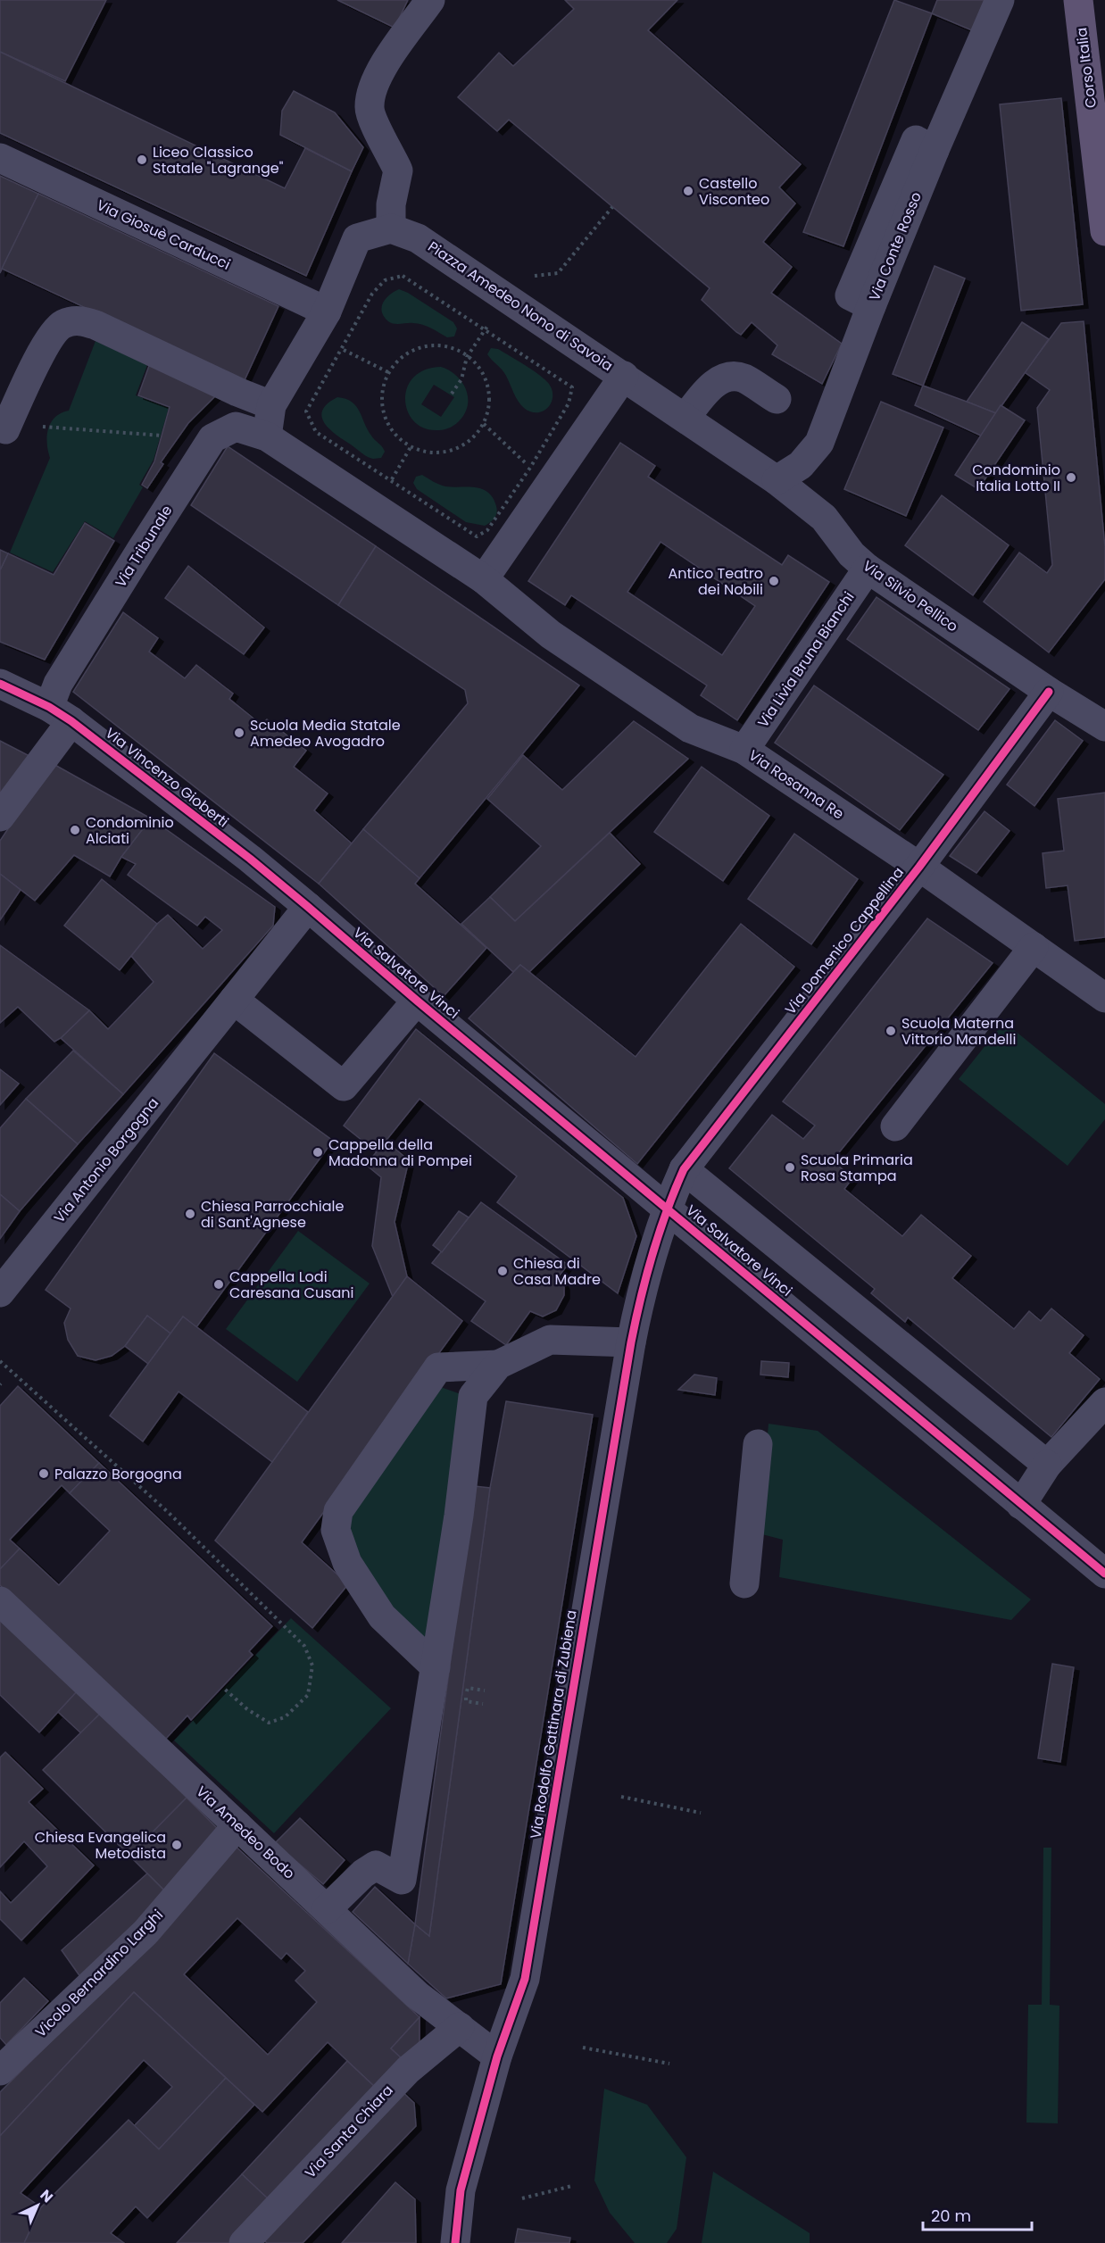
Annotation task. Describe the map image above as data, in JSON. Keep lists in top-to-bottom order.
{
  "streets": {
    "main road": ["Corso Italia"],
    "street": [
      "Via Giosuè Carducci",
      "Via Conte Rosso",
      "Piazza Amedeo Nono di Savoia",
      "Via Tribunale",
      "Via Silvio Pellico",
      "Via Livia Bruna Bianchi",
      "Via Vincenzo Gioberti",
      "Via Rosanna Re",
      "Via Domenico Cappellina",
      "Via Salvatore Vinci",
      "Via Antonio Borgogna",
      "Via Rodolfo Gattinara di Zubiena",
      "Via Amedeo Bodo",
      "Vicolo Bernardino Larghi",
      "Via Santa Chiara"
    ]
  },
  "crossings": [
    ["Via Conte Rosso", "Via Silvio Pellico"],
    ["Piazza Amedeo Nono di Savoia", "Via Silvio Pellico"],
    ["Piazza Amedeo Nono di Savoia", "Via Rosanna Re"],
    ["Via Tribunale", "Via Vincenzo Gioberti"],
    ["Via Silvio Pellico", "Via Livia Bruna Bianchi"],
    ["Via Silvio Pellico", "Via Domenico Cappellina"],
    ["Via Livia Bruna Bianchi", "Via Rosanna Re"],
    ["Via Vincenzo Gioberti", "Via Salvatore Vinci"],
    ["Via Vincenzo Gioberti", "Via Antonio Borgogna"],
    ["Via Rosanna Re", "Via Domenico Cappellina"],
    ["Via Domenico Cappellina", "Via Salvatore Vinci"],
    ["Via Domenico Cappellina", "Via Rodolfo Gattinara di Zubiena"],
    ["Via Salvatore Vinci", "Via Antonio Borgogna"],
    ["Via Salvatore Vinci", "Via Rodolfo Gattinara di Zubiena"],
    ["Via Rodolfo Gattinara di Zubiena", "Via Amedeo Bodo"],
    ["Via Amedeo Bodo", "Vicolo Bernardino Larghi"],
    ["Via Amedeo Bodo", "Via Santa Chiara"]
  ],
  "places": [
    "Liceo Classico Statale \"Lagrange\"",
    "Castello Visconteo",
    "Condominio Italia Lotto II",
    "Antico Teatro dei Nobili",
    "Scuola Media Statale Amedeo Avogadro",
    "Condominio Alciati",
    "Scuola Materna Vittorio Mandelli",
    "Cappella della Madonna di Pompei",
    "Scuola Primaria Rosa Stampa",
    "Chiesa Parrocchiale di Sant'Agnese",
    "Chiesa di Casa Madre",
    "Cappella Lodi Caresana Cusani",
    "Palazzo Borgogna",
    "Chiesa Evangelica Metodista"
  ],
  "scale_bar": "20 m",
  "north": "top right"
}
